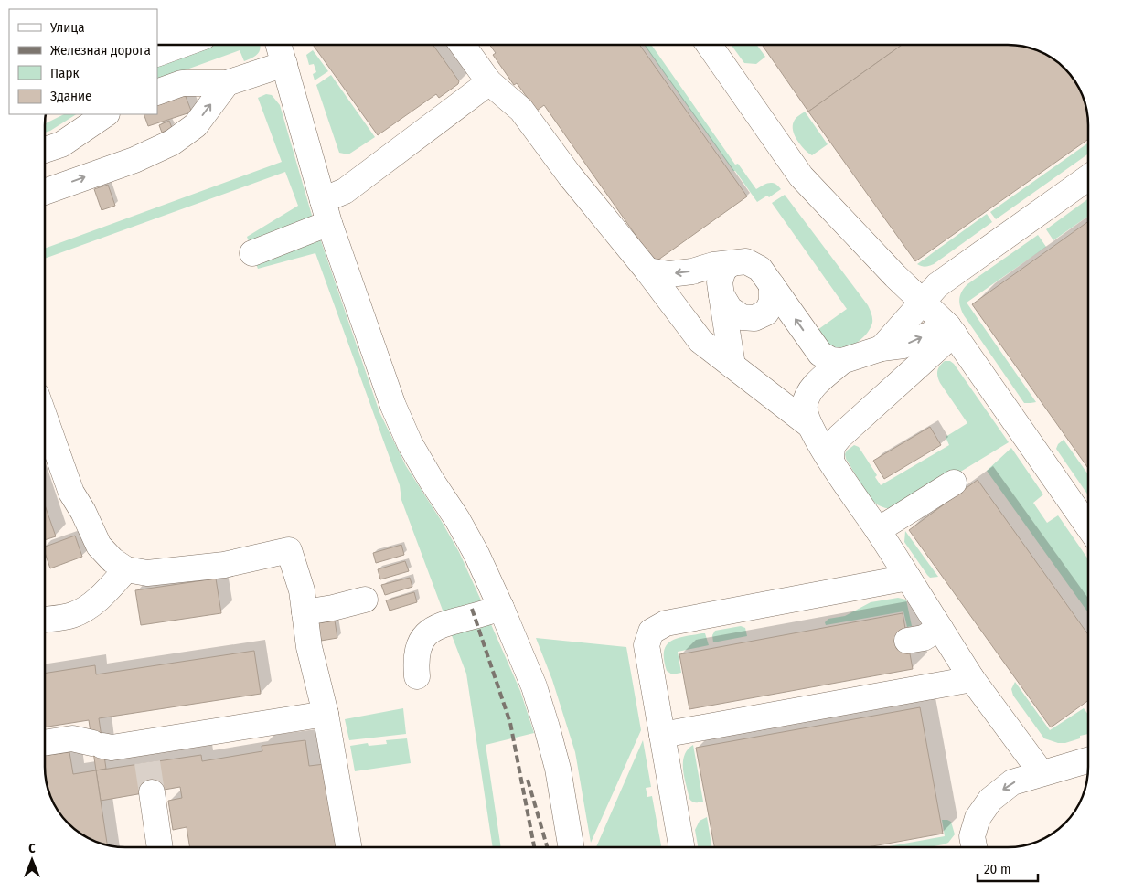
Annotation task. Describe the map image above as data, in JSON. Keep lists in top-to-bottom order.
{
  "legend": [
    "Улица",
    "Железная дорога",
    "Парк",
    "Здание"
  ],
  "scale_bar": "20 m",
  "north": "top"
}
